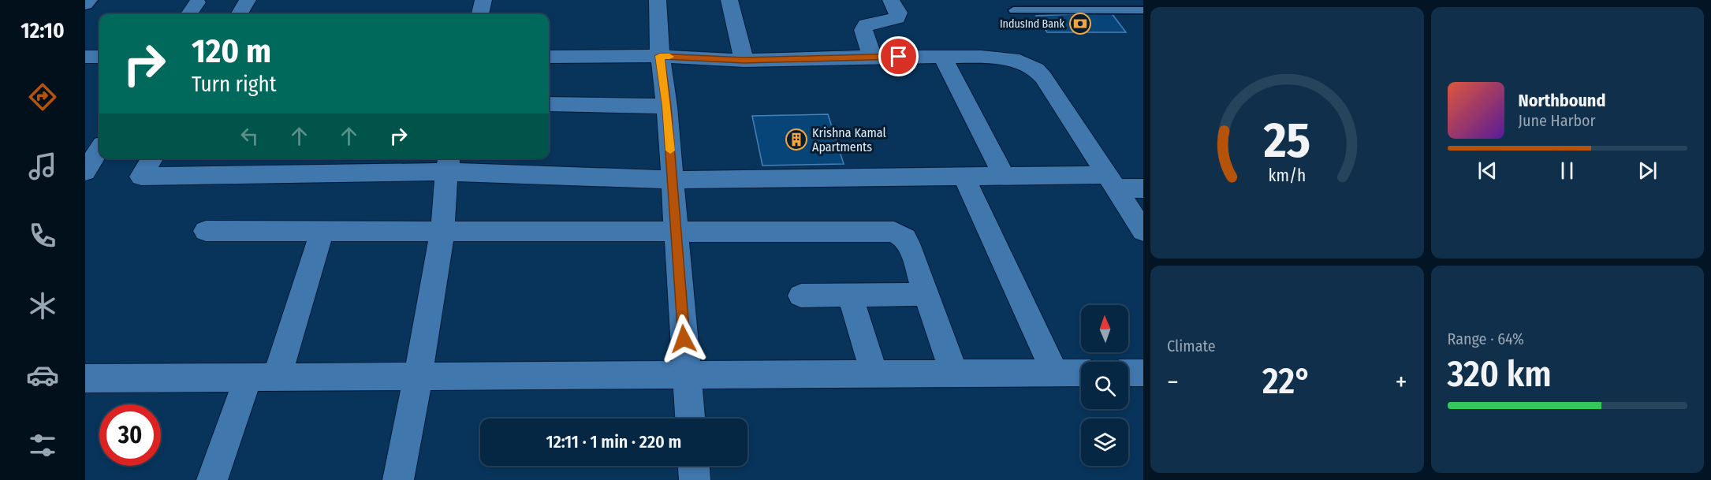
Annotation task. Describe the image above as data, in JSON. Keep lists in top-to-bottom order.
{
  "places": {
    "bank": ["IndusInd Bank"],
    "building": ["Krishna Kamal Apartments"]
  },
  "north": "top",
  "page": {
    "tabs": "12:10",
    "turn": ["120 m", "Turn right"],
    "song": ["Northbound", "June Harbor"],
    "tile": [
      "Climate",
      ["Range · 64%", "320 km"]
    ],
    "heat": ["−", "22°", "+"],
    "limit": "30",
    "trip": "12:11 · 1 min · 220 m",
    "gauge": ["25", "km/h"]
  }
}
